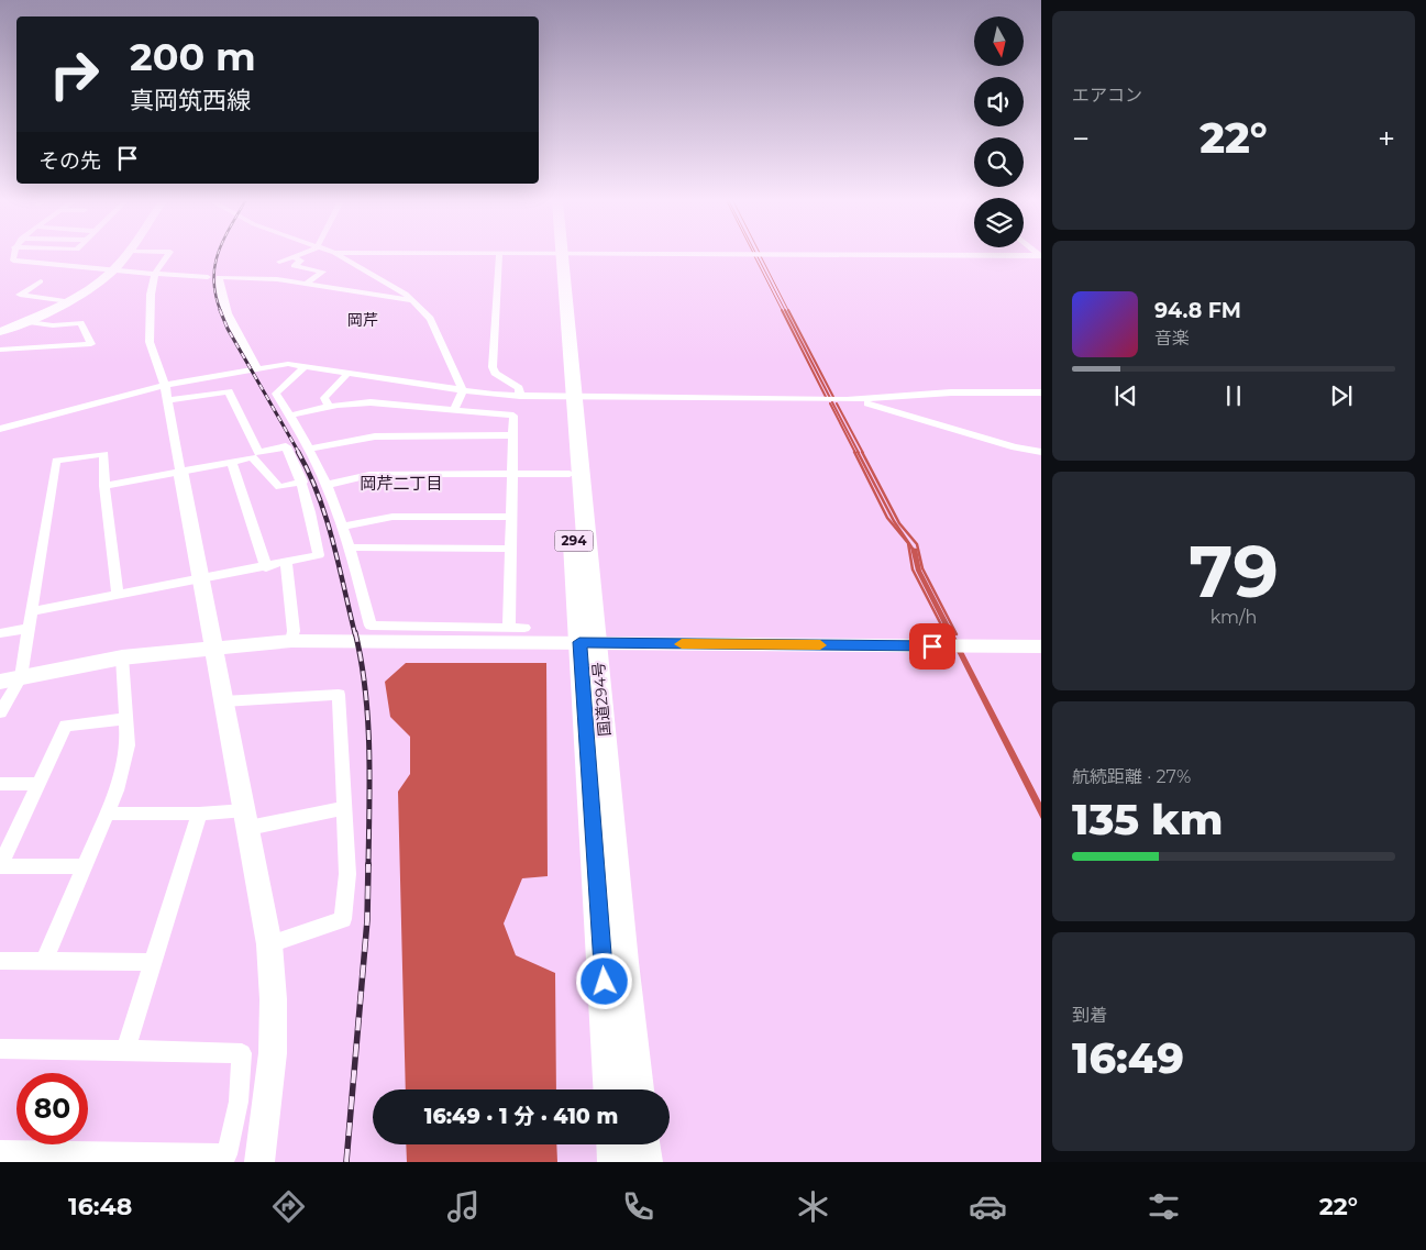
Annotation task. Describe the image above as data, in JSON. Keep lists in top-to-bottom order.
{
  "streets": {
    "highway": ["294", "国道294号"]
  },
  "districts": ["岡芹", "岡芹二丁目"],
  "north": "bottom",
  "page": {
    "tile": [
      "エアコン",
      ["79", "km/h"],
      ["航続距離 · 27%", "135 km"],
      ["到着", "16:49"]
    ],
    "turn": ["200 m", "真岡筑西線"],
    "heat": ["−", "22°", "+"],
    "then": "その先",
    "song": ["94.8 FM", "音楽"],
    "limit": "80",
    "trip": "16:49 · 1 分 · 410 m",
    "tabs": ["16:48", "22°"]
  }
}
